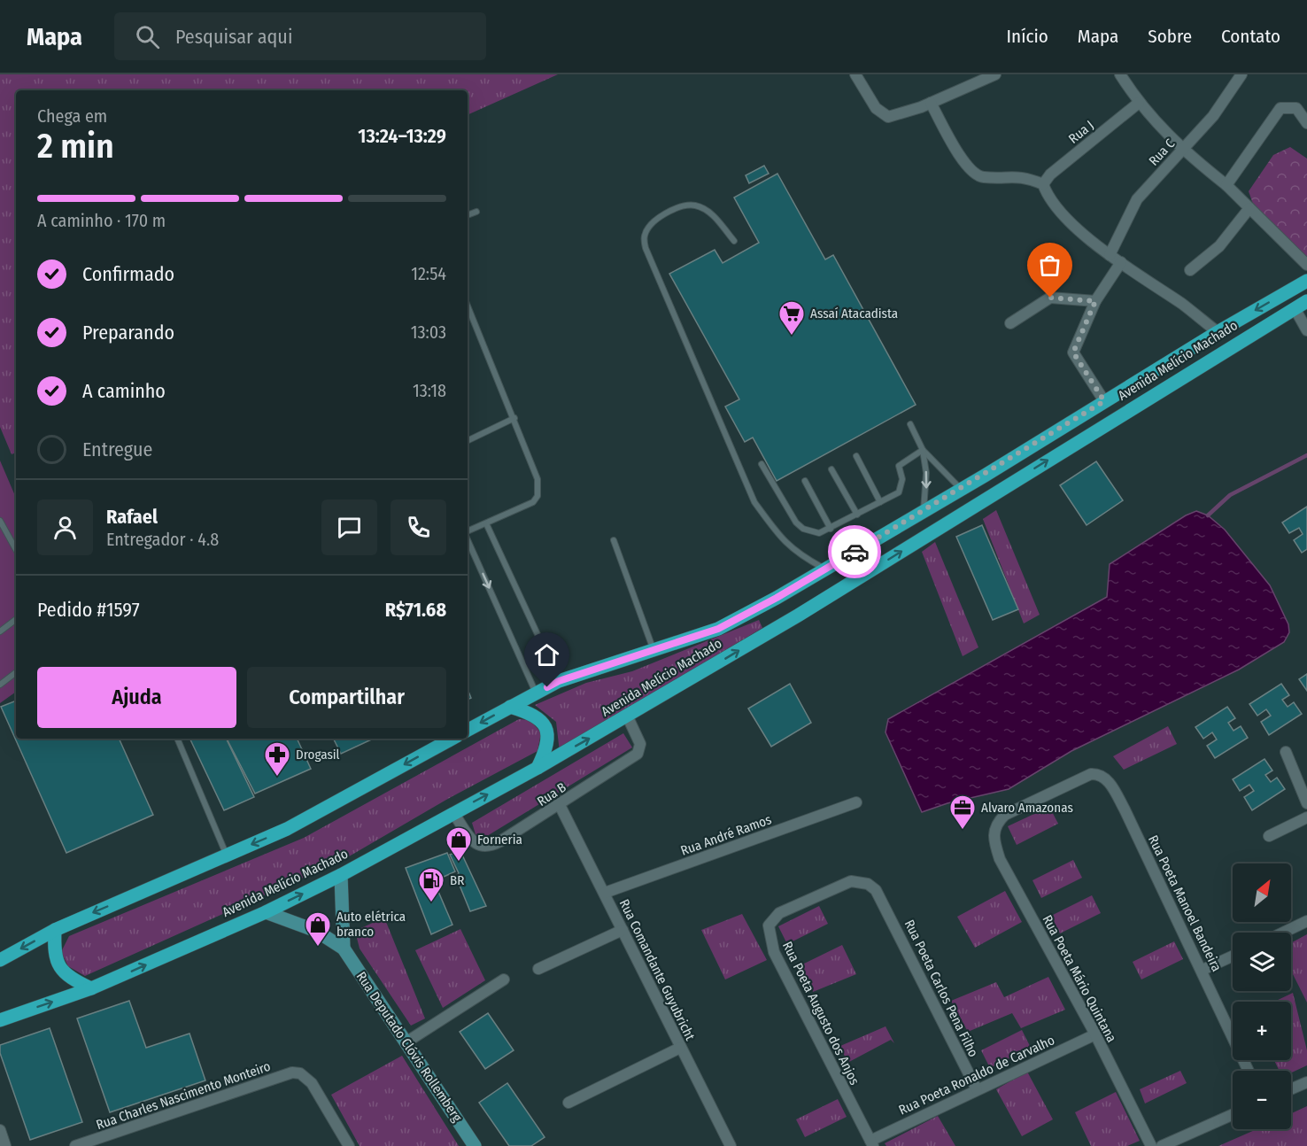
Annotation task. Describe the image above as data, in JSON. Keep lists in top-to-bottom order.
{
  "streets": {
    "main road": ["Avenida Melício Machado"],
    "street": [
      "Rua J",
      "Rua C",
      "Rua B",
      "Rua André Ramos",
      "Rua Poeta Manoel Bandeira",
      "Rua Comandante Guyubricht",
      "Rua Poeta Mário Quintana",
      "Rua Poeta Carlos Pena Filho",
      "Rua Poeta Augusto dos Anjos",
      "Rua Deputado Clóvis Rollemberg",
      "Rua Poeta Ronaldo de Carvalho",
      "Rua Charles Nascimento Monteiro"
    ]
  },
  "crossings": [
    ["Avenida Melício Machado", "Rua B"],
    ["Avenida Melício Machado", "Rua Deputado Clóvis Rollemberg"],
    ["Rua B", "Rua Comandante Guyubricht"],
    ["Rua André Ramos", "Rua Comandante Guyubricht"],
    ["Rua Poeta Manoel Bandeira", "Rua Poeta Mário Quintana"],
    ["Rua Poeta Mário Quintana", "Rua Poeta Ronaldo de Carvalho"],
    ["Rua Poeta Carlos Pena Filho", "Rua Poeta Augusto dos Anjos"],
    ["Rua Poeta Carlos Pena Filho", "Rua Poeta Ronaldo de Carvalho"],
    ["Rua Poeta Augusto dos Anjos", "Rua Poeta Ronaldo de Carvalho"]
  ],
  "places": {
    "supermarket": ["Assaí Atacadista"],
    "pharmacy": ["Drogasil"],
    "office": ["Alvaro Amazonas"],
    "shop": ["Forneria", "Auto elétrica branco"],
    "fuel station": ["BR"]
  },
  "north": "top right",
  "page": {
    "header": "Mapa",
    "search": "Pesquisar aqui",
    "nav": [
      "Início",
      "Mapa",
      "Sobre",
      "Contato"
    ],
    "heading": ["2 min", "Chega em", "13:24–13:29"],
    "panel": [
      "Rafael",
      "Entregador · 4.8",
      "Pedido #1597",
      "R$71.68"
    ],
    "bar": "A caminho · 170 m",
    "list": [
      ["Confirmado", "12:54"],
      ["Preparando", "13:03"],
      ["A caminho", "13:18"],
      "Entregue"
    ],
    "buttons": ["Ajuda", "Compartilhar"],
    "map_buttons": ["+", "−"]
  }
}
